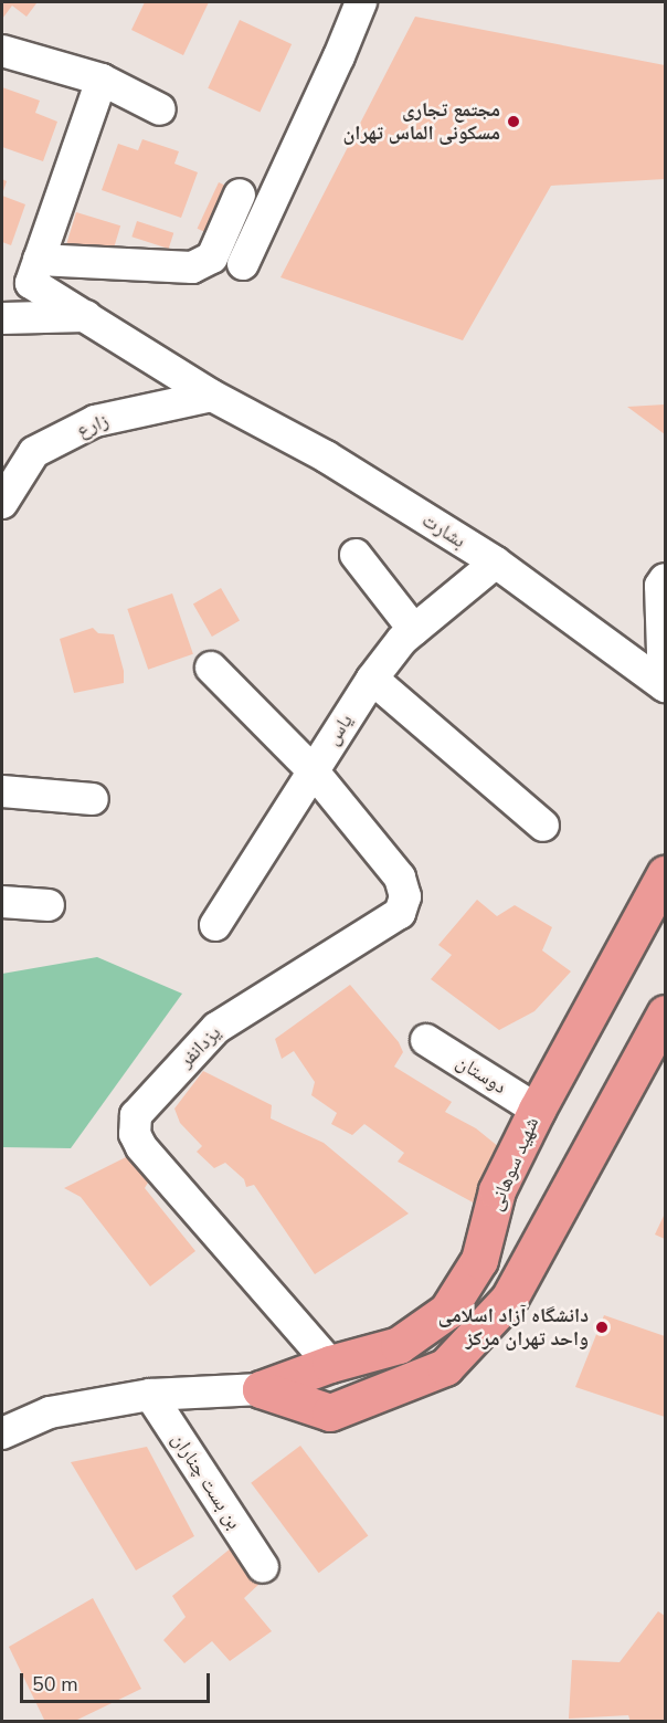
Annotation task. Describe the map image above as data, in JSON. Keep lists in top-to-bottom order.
{
  "streets": {
    "main road": ["شهید سوهانی"],
    "street": [
      "زارع",
      "بشارت",
      "یاس",
      "یزدانفر",
      "دوستان",
      "بن بست چناران"
    ]
  },
  "crossings": [
    ["زارع", "بشارت"],
    ["بشارت", "یاس"],
    ["یاس", "یزدانفر"],
    ["یزدانفر", "شهید سوهانی"],
    ["دوستان", "شهید سوهانی"],
    ["شهید سوهانی", "بن بست چناران"]
  ],
  "places": ["مجتمع تجاری مسکونی الماس تهران", "دانشگاه آزاد اسلامی واحد تهران مرکز"],
  "scale_bar": "50 m"
}
